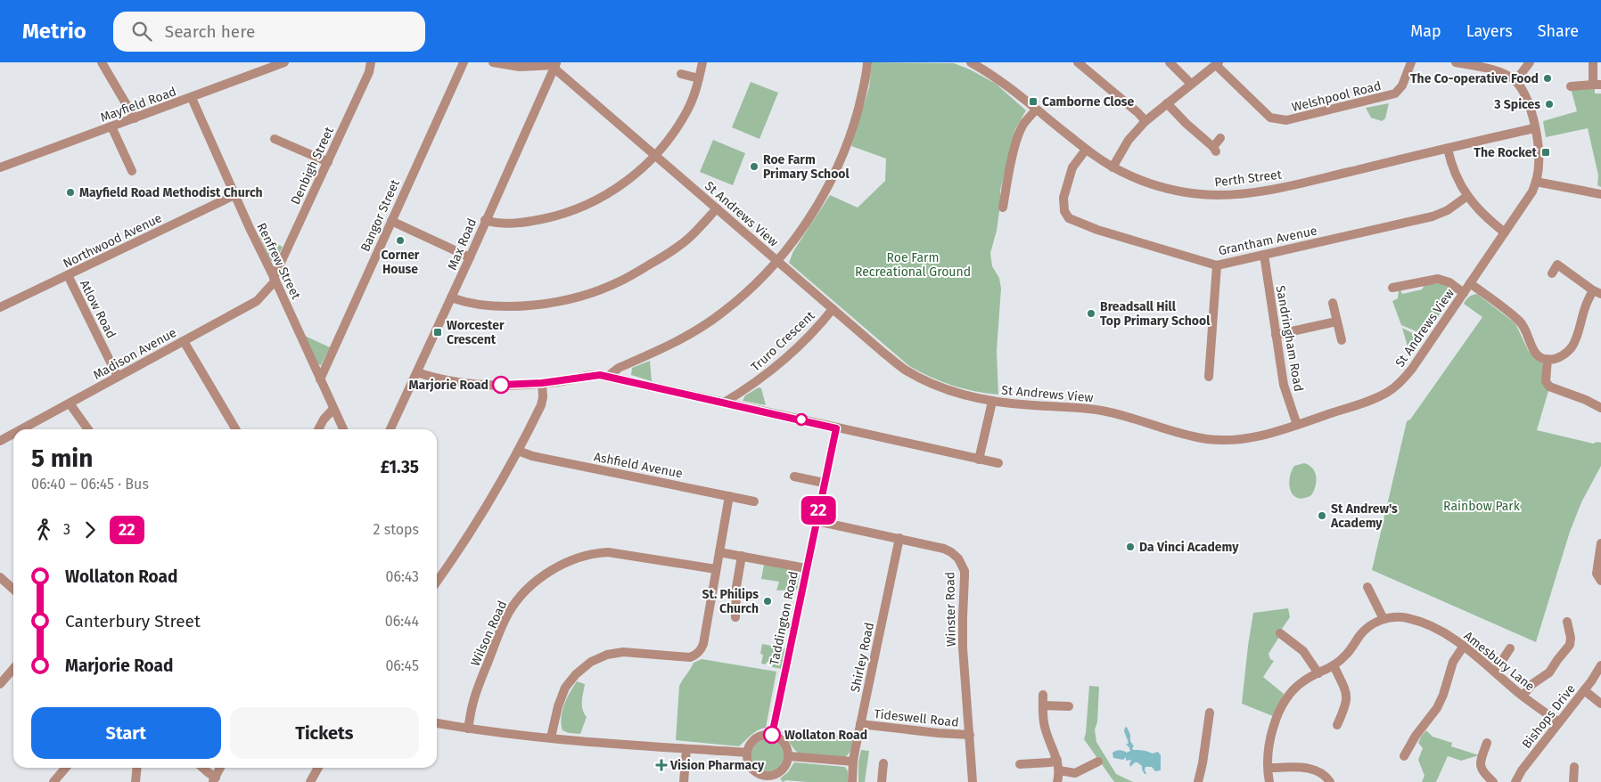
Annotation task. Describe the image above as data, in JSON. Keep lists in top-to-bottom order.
{
  "streets": {
    "street": [
      "Welshpool Road",
      "Mayfield Road",
      "Denbigh Street",
      "Perth Street",
      "St Andrews View",
      "Bangor Street",
      "Northwood Avenue",
      "Grantham Avenue",
      "Max Road",
      "Renfrew Street",
      "Atlow Road",
      "Sandringham Road",
      "Truro Crescent",
      "Madison Avenue",
      "Ashfield Avenue",
      "Winster Road",
      "Taddington Road",
      "Wilson Road",
      "Shirley Road",
      "Amesbury Lane",
      "Bishops Drive",
      "Tideswell Road"
    ]
  },
  "crossings": [
    ["Mayfield Road", "Renfrew Street"],
    ["Denbigh Street", "Renfrew Street"],
    ["Denbigh Street", "Madison Avenue"],
    ["Perth Street", "Grantham Avenue"],
    ["St Andrews View", "Max Road"],
    ["St Andrews View", "Sandringham Road"],
    ["St Andrews View", "Truro Crescent"],
    ["Bangor Street", "Renfrew Street"],
    ["Northwood Avenue", "Renfrew Street"],
    ["Northwood Avenue", "Atlow Road"],
    ["Grantham Avenue", "Sandringham Road"],
    ["Renfrew Street", "Madison Avenue"],
    ["Atlow Road", "Madison Avenue"],
    ["Winster Road", "Taddington Road"],
    ["Winster Road", "Shirley Road"],
    ["Winster Road", "Tideswell Road"],
    ["Shirley Road", "Tideswell Road"],
    ["Amesbury Lane", "Bishops Drive"]
  ],
  "parks": ["Roe Farm Recreational Ground", "Rainbow Park"],
  "places": {
    "other": [
      "The Co-operative Food",
      "3 Spices",
      "Roe Farm Primary School",
      "Mayfield Road Methodist Church",
      "Corner House",
      "Breadsall Hill Top Primary School",
      "Marjorie Road",
      "St Andrew's Academy",
      "Da Vinci Academy",
      "St. Philips Church",
      "Wollaton Road"
    ],
    "transit": ["Camborne Close", "The Rocket", "Worcester Crescent"],
    "health": ["Vision Pharmacy"]
  },
  "lines": ["bus line 22"],
  "page": {
    "header": "Metrio",
    "search": "Search here",
    "nav": ["Map", "Layers", "Share"],
    "on_map": "22",
    "heading": ["5 min", "06:40 – 06:45 · Bus", "£1.35"],
    "legs": ["3", "22", "2 stops"],
    "list": [
      {
        "name": "Wollaton Road",
        "value": "06:43"
      },
      {
        "name": "Canterbury Street",
        "value": "06:44"
      },
      {
        "name": "Marjorie Road",
        "value": "06:45"
      }
    ],
    "buttons": ["Start", "Tickets"]
  }
}
